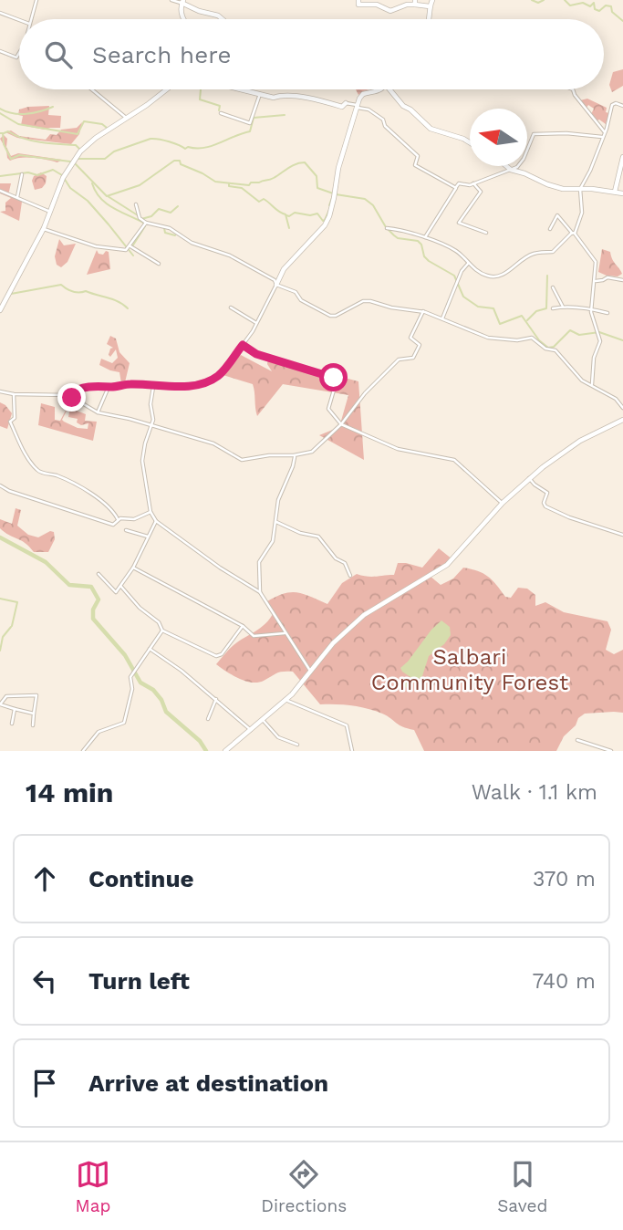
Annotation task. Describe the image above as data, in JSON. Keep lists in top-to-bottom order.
{
  "parks": ["Salbari Community Forest"],
  "north": "left",
  "page": {
    "search": "Search here",
    "heading": ["14 min", "Walk · 1.1 km"],
    "list": [
      ["Continue", "370 m"],
      ["Turn left", "740 m"],
      "Arrive at destination"
    ],
    "nav": ["Map", "Directions", "Saved"]
  }
}
